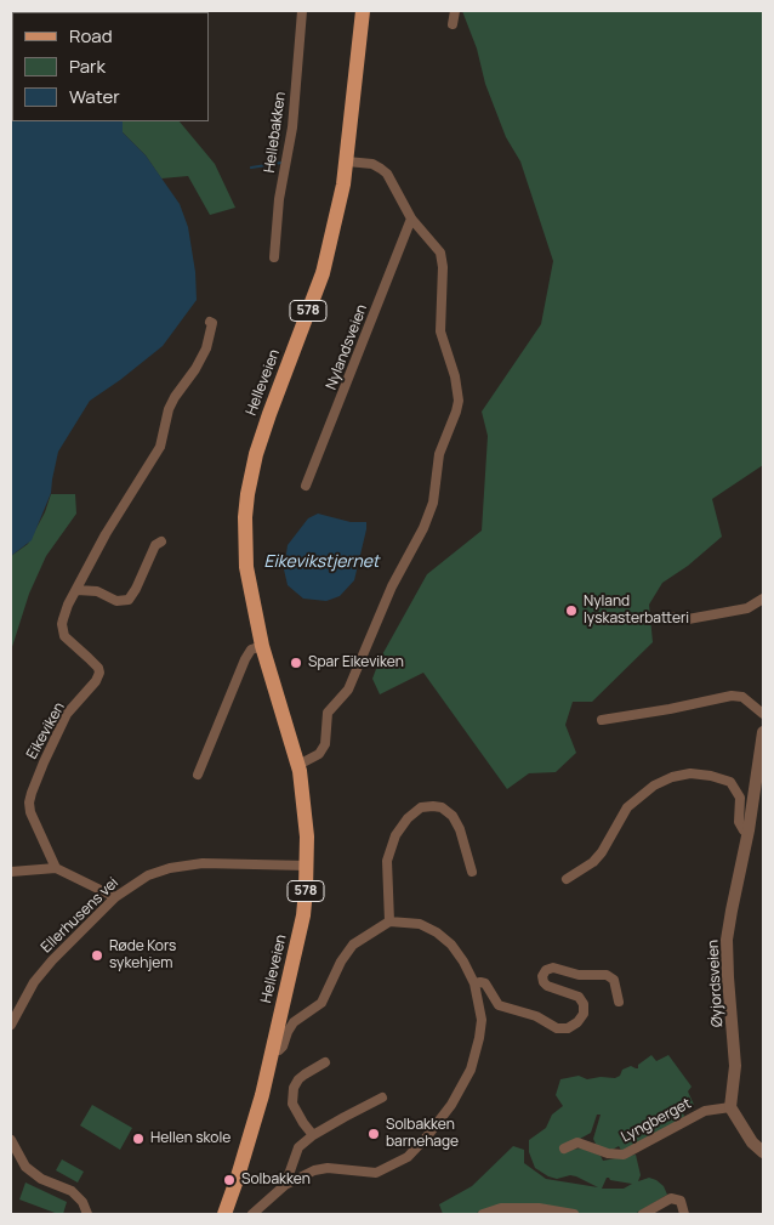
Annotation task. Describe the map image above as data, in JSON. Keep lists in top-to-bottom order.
{
  "streets": {
    "main road": ["578", "Helleveien"],
    "street": [
      "Hellebakken",
      "Nylandsveien",
      "Eikeviken",
      "Ellerhusens vei",
      "Øyjordsveien",
      "Lyngberget"
    ]
  },
  "crossings": [
    ["Helleveien", "Ellerhusens vei"],
    ["Øyjordsveien", "Lyngberget"]
  ],
  "water": ["Eikevikstjernet"],
  "places": [
    "Nyland lyskasterbatteri",
    "Spar Eikeviken",
    "Røde Kors sykehjem",
    "Solbakken barnehage",
    "Hellen skole",
    "Solbakken"
  ],
  "legend": ["Road", "Park", "Water"]
}
